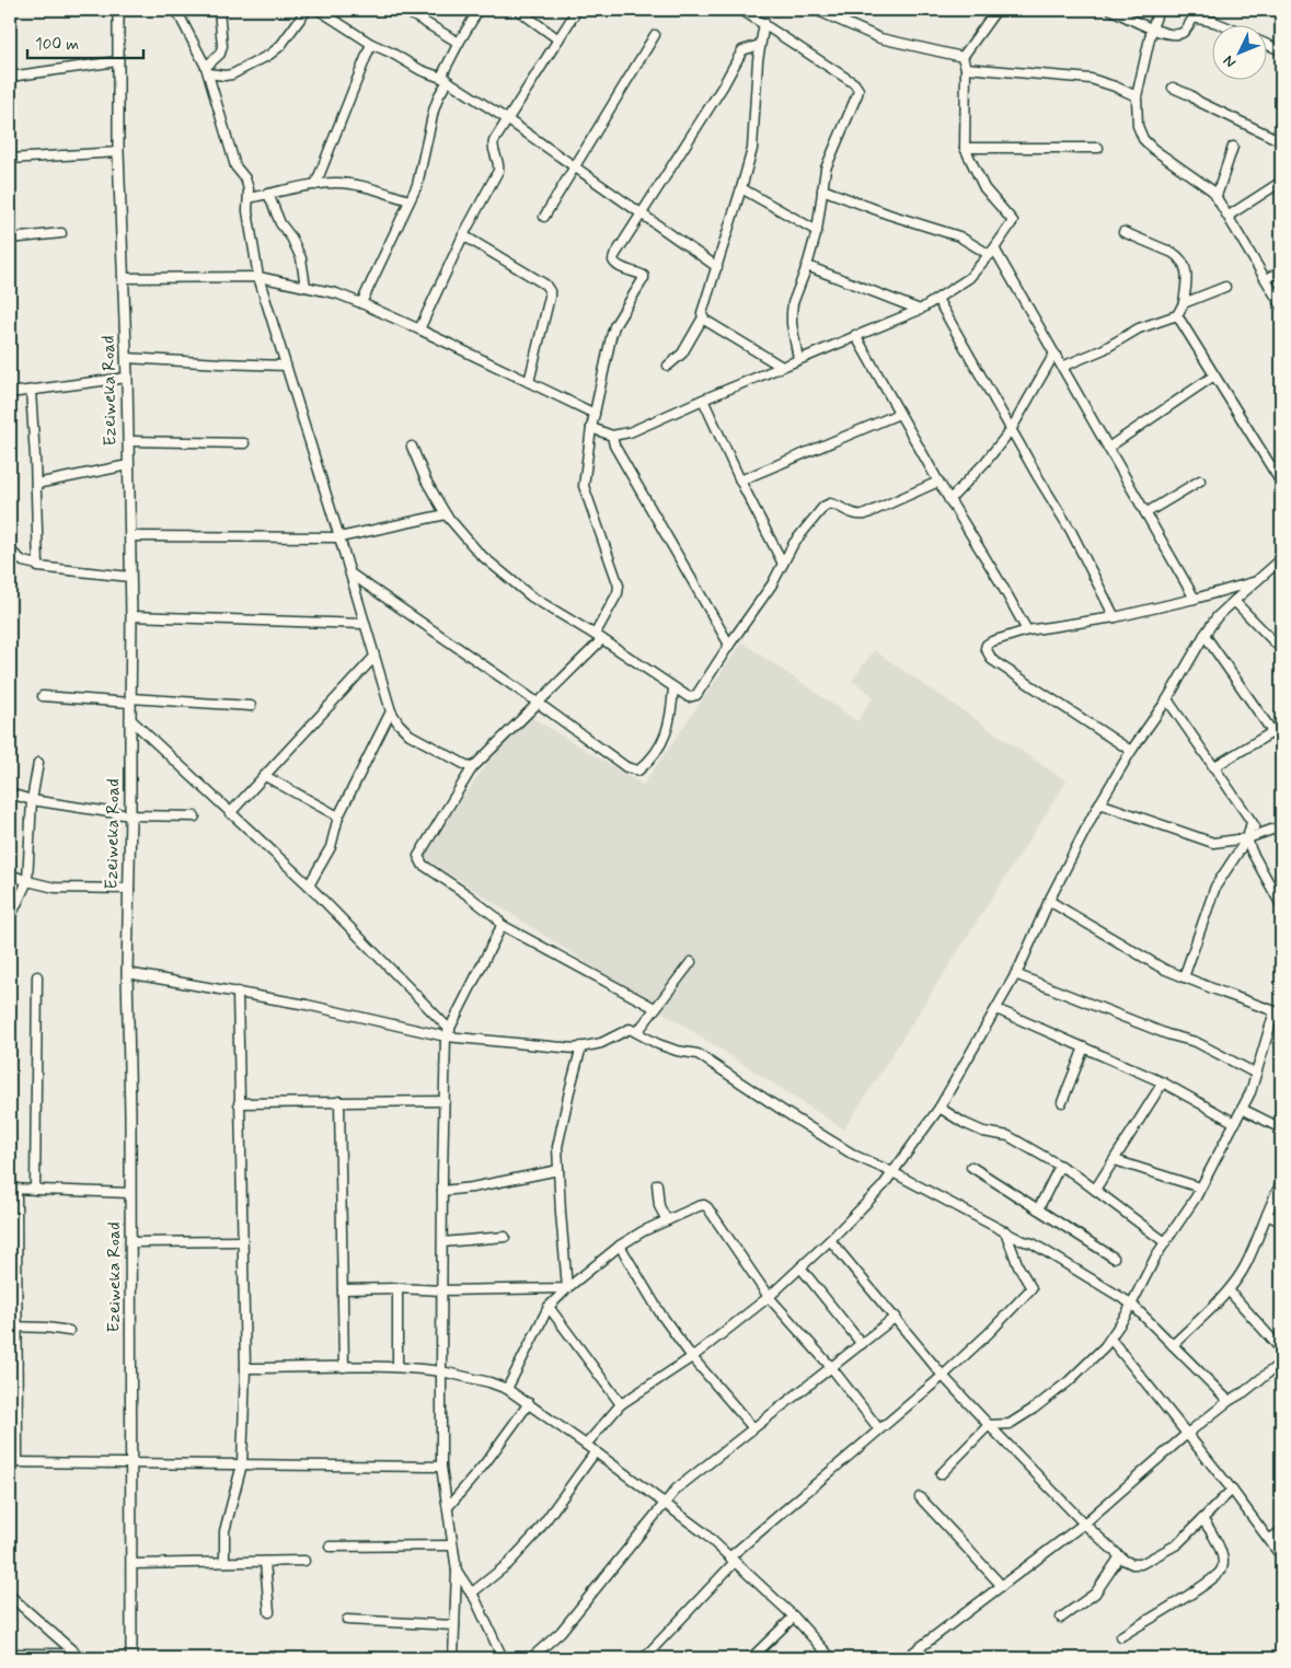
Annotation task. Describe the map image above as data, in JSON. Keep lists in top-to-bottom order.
{
  "streets": {
    "main road": ["Ezeiweka Road"]
  },
  "scale_bar": "100 m",
  "north": "bottom left"
}
